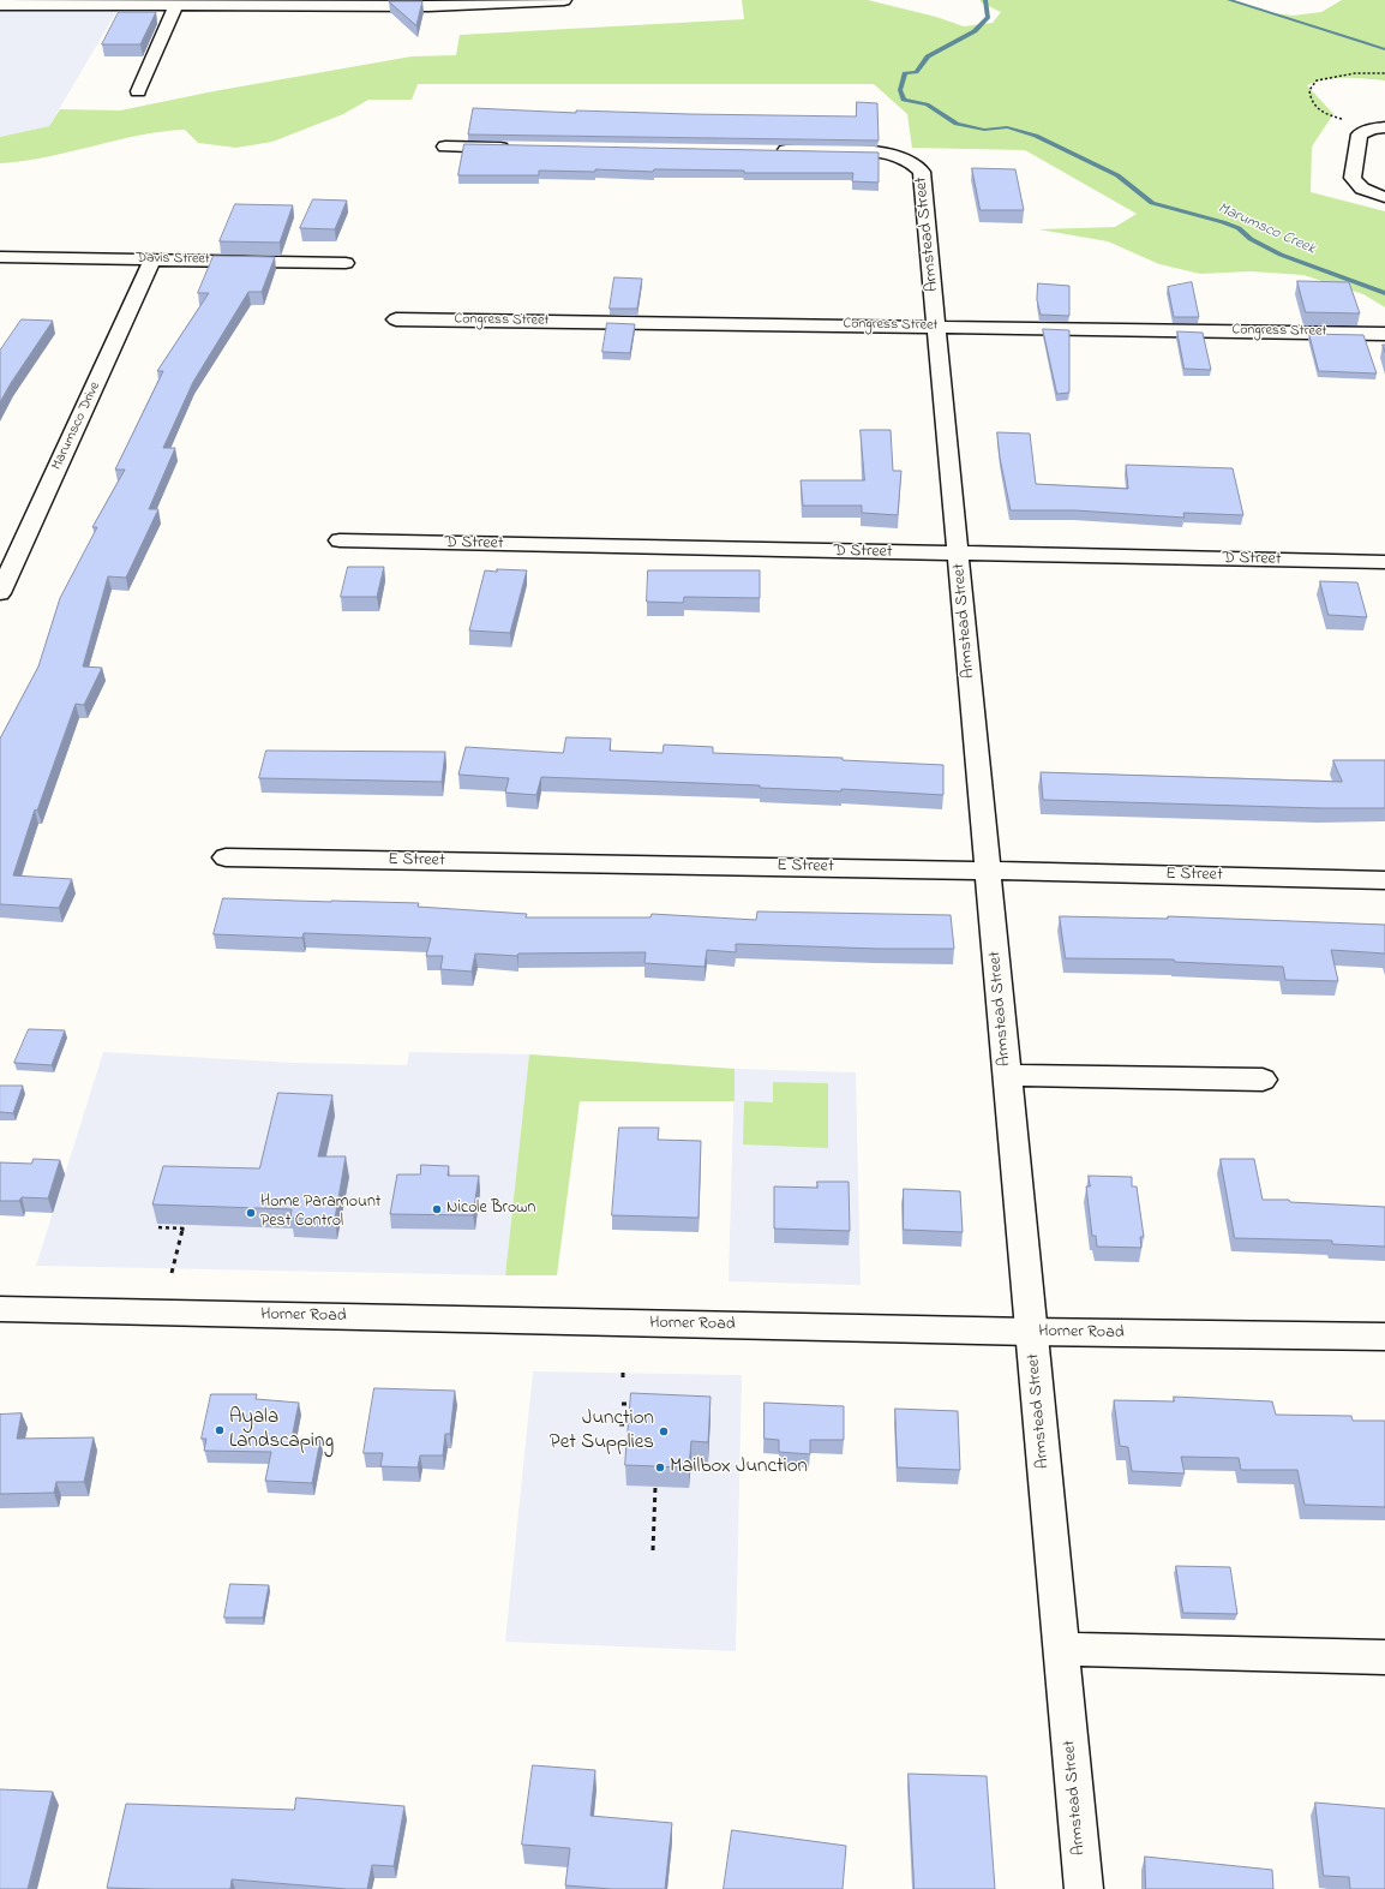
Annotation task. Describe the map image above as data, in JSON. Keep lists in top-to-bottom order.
{
  "streets": {
    "street": [
      "Armstead Street",
      "Davis Street",
      "Congress Street",
      "Marumsco Drive",
      "D Street",
      "E Street",
      "Horner Road"
    ]
  },
  "crossings": [
    ["Armstead Street", "Congress Street"],
    ["Armstead Street", "D Street"],
    ["Armstead Street", "E Street"],
    ["Armstead Street", "Horner Road"],
    ["Davis Street", "Marumsco Drive"]
  ],
  "water": ["Marumsco Creek"],
  "places": [
    "Nicole Brown",
    "Home Paramount Pest Control",
    "Ayala Landscaping",
    "Junction Pet Supplies",
    "Mailbox Junction"
  ]
}
